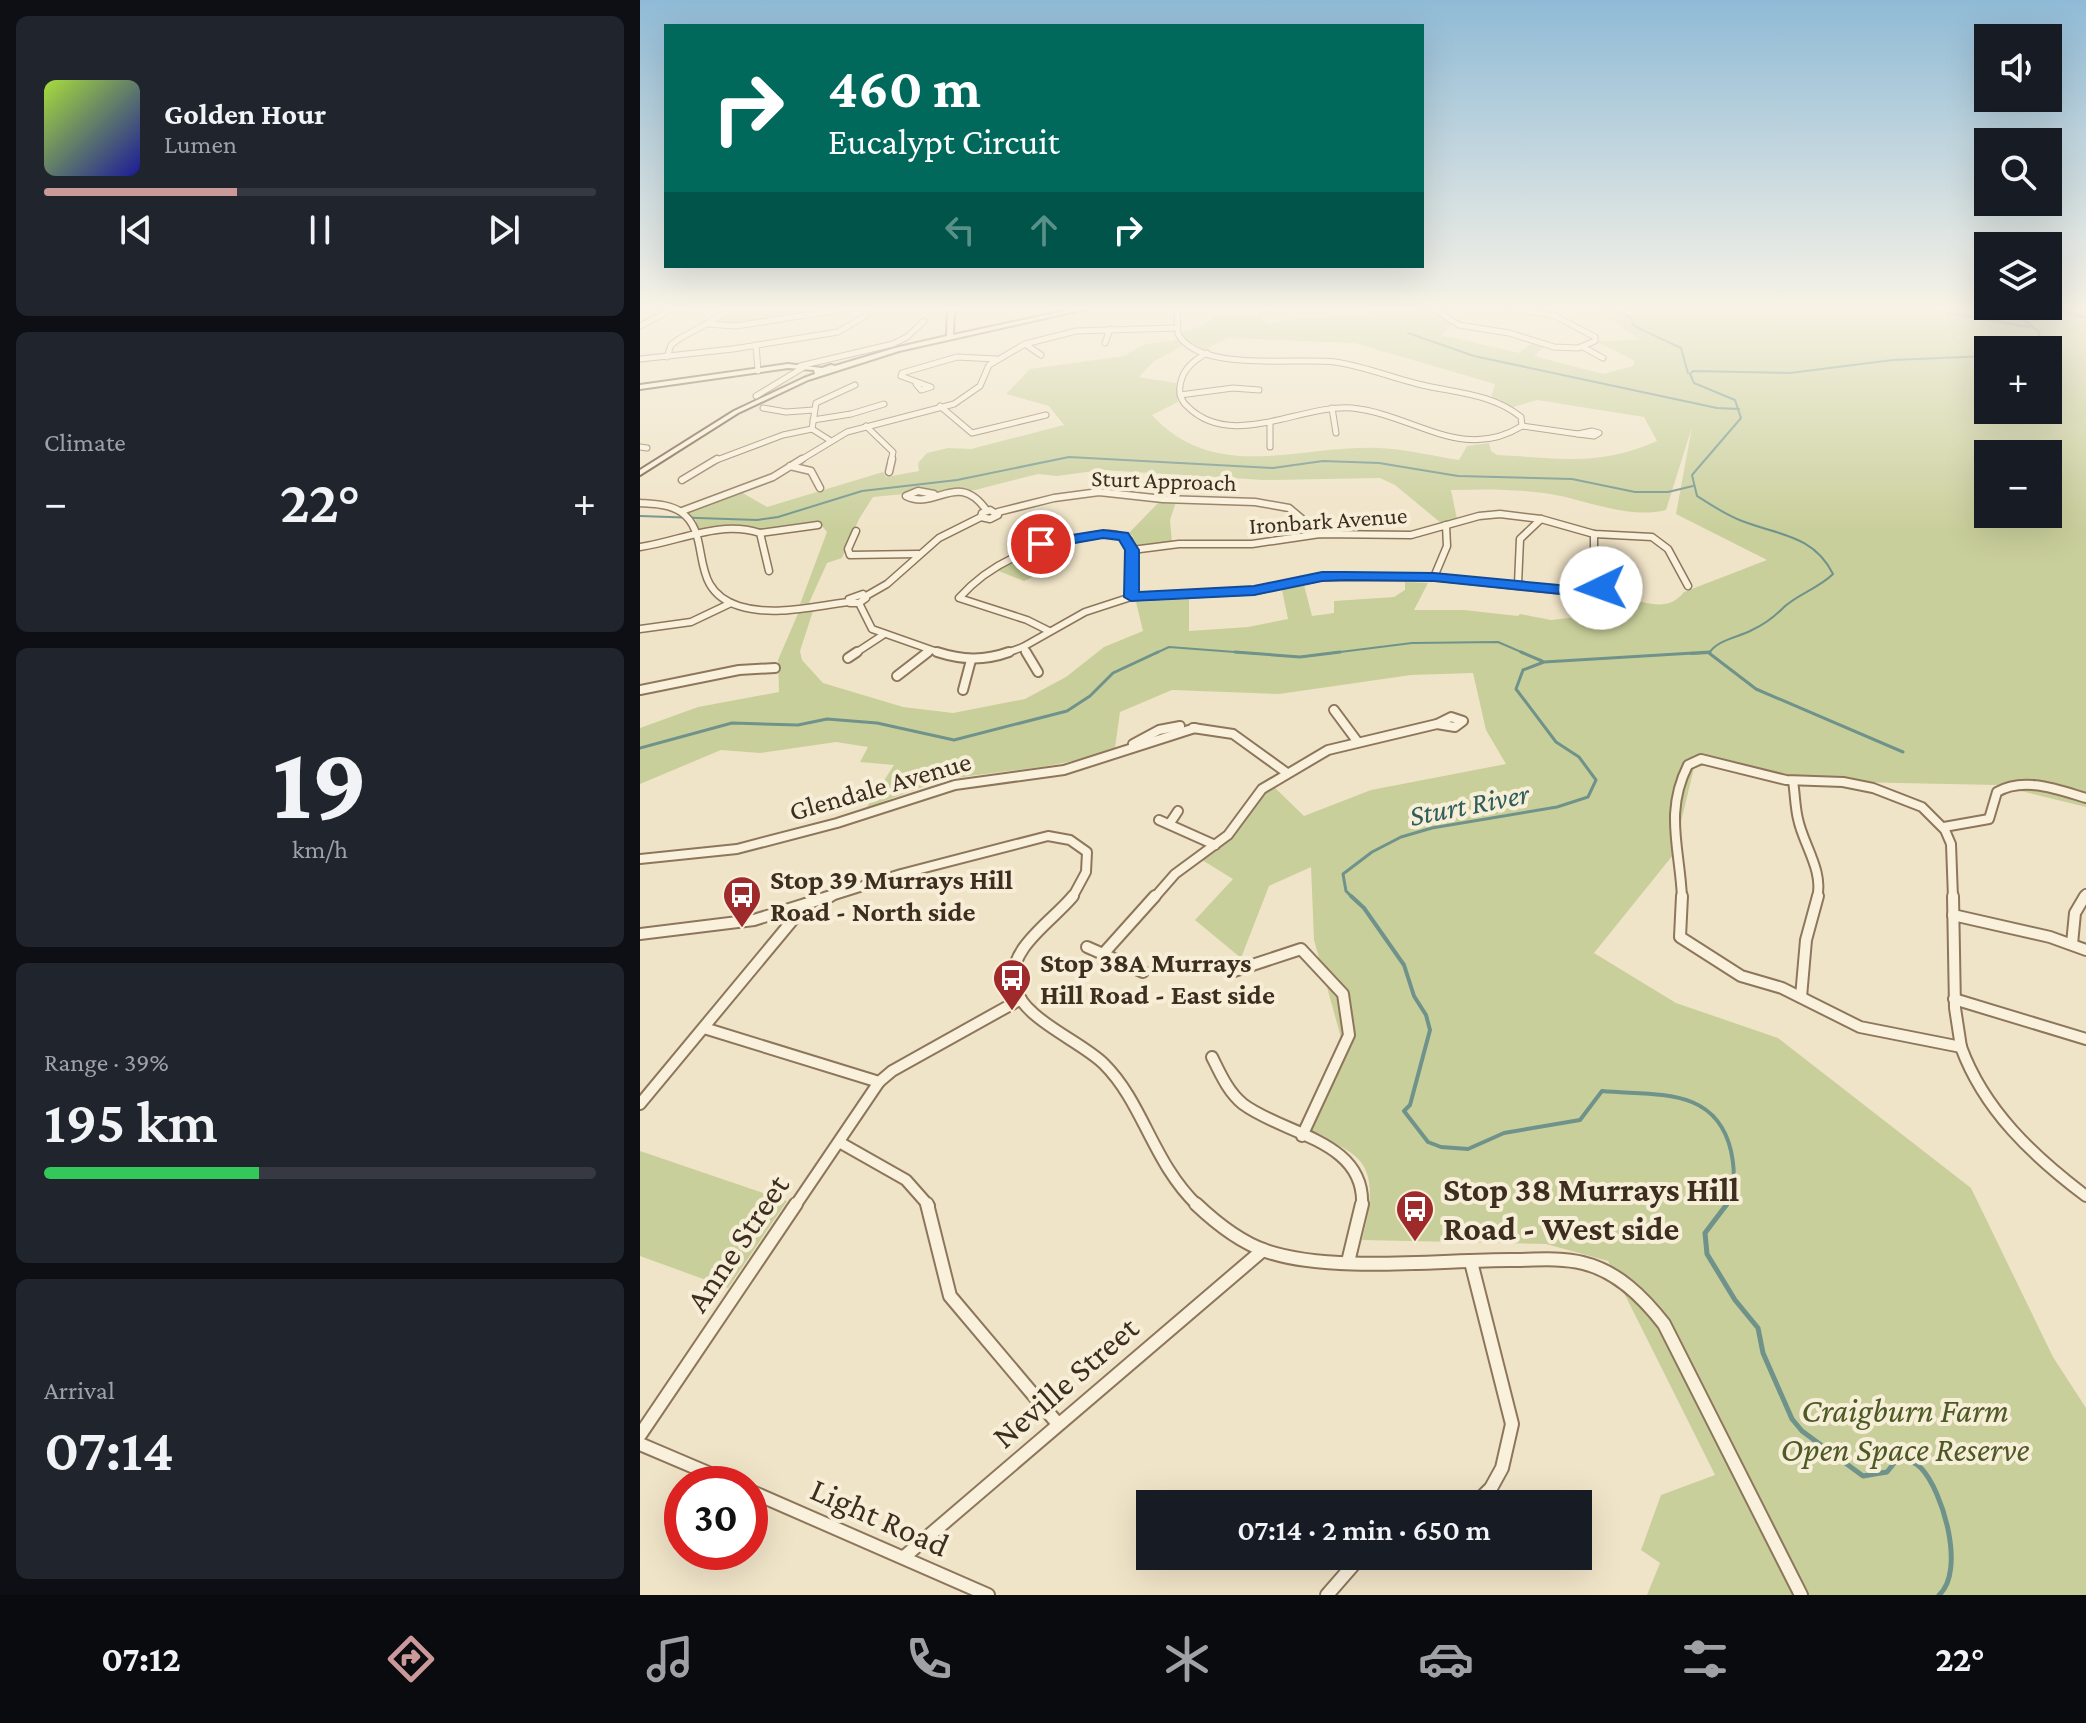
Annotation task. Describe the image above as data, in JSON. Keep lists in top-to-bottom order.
{
  "streets": {
    "street": [
      "Sturt Approach",
      "Ironbark Avenue",
      "Glendale Avenue",
      "Anne Street",
      "Neville Street",
      "Light Road"
    ]
  },
  "crossings": [
    ["Sturt Approach", "Ironbark Avenue"],
    ["Neville Street", "Light Road"]
  ],
  "water": ["Sturt River"],
  "parks": ["Craigburn Farm Open Space Reserve"],
  "places": {
    "bus stop": ["Stop 39 Murrays Hill Road - North side", "Stop 38A Murrays Hill Road - East side", "Stop 38 Murrays Hill Road - West side"]
  },
  "page": {
    "map_buttons": ["+", "−"],
    "turn": ["460 m", "Eucalypt Circuit"],
    "song": ["Golden Hour", "Lumen"],
    "tile": [
      "Climate",
      ["19", "km/h"],
      ["Range · 39%", "195 km"],
      ["Arrival", "07:14"]
    ],
    "heat": ["−", "22°", "+"],
    "limit": "30",
    "trip": "07:14 · 2 min · 650 m",
    "tabs": ["07:12", "22°"]
  }
}
